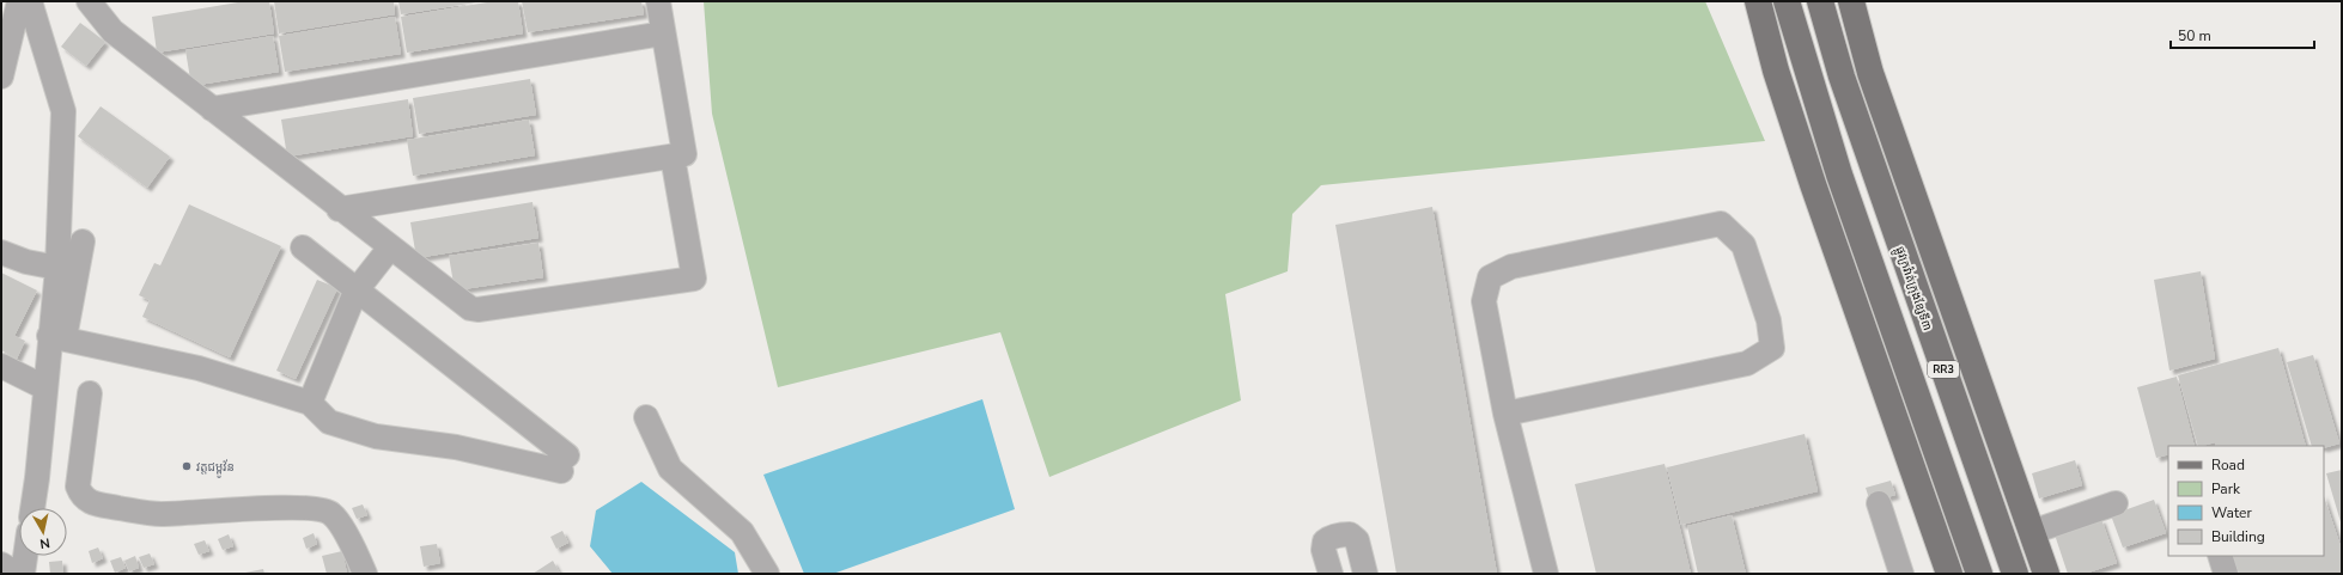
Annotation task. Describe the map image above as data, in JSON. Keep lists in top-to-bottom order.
{
  "streets": {
    "main road": ["ផ្លូវក្រវ៉ាត់ក្រុងខ្សែទី៣", "RR3"]
  },
  "places": ["វត្តជម្ពូវ័ន"],
  "legend": [
    "Road",
    "Park",
    "Water",
    "Building"
  ],
  "scale_bar": "50 m",
  "north": "bottom"
}
